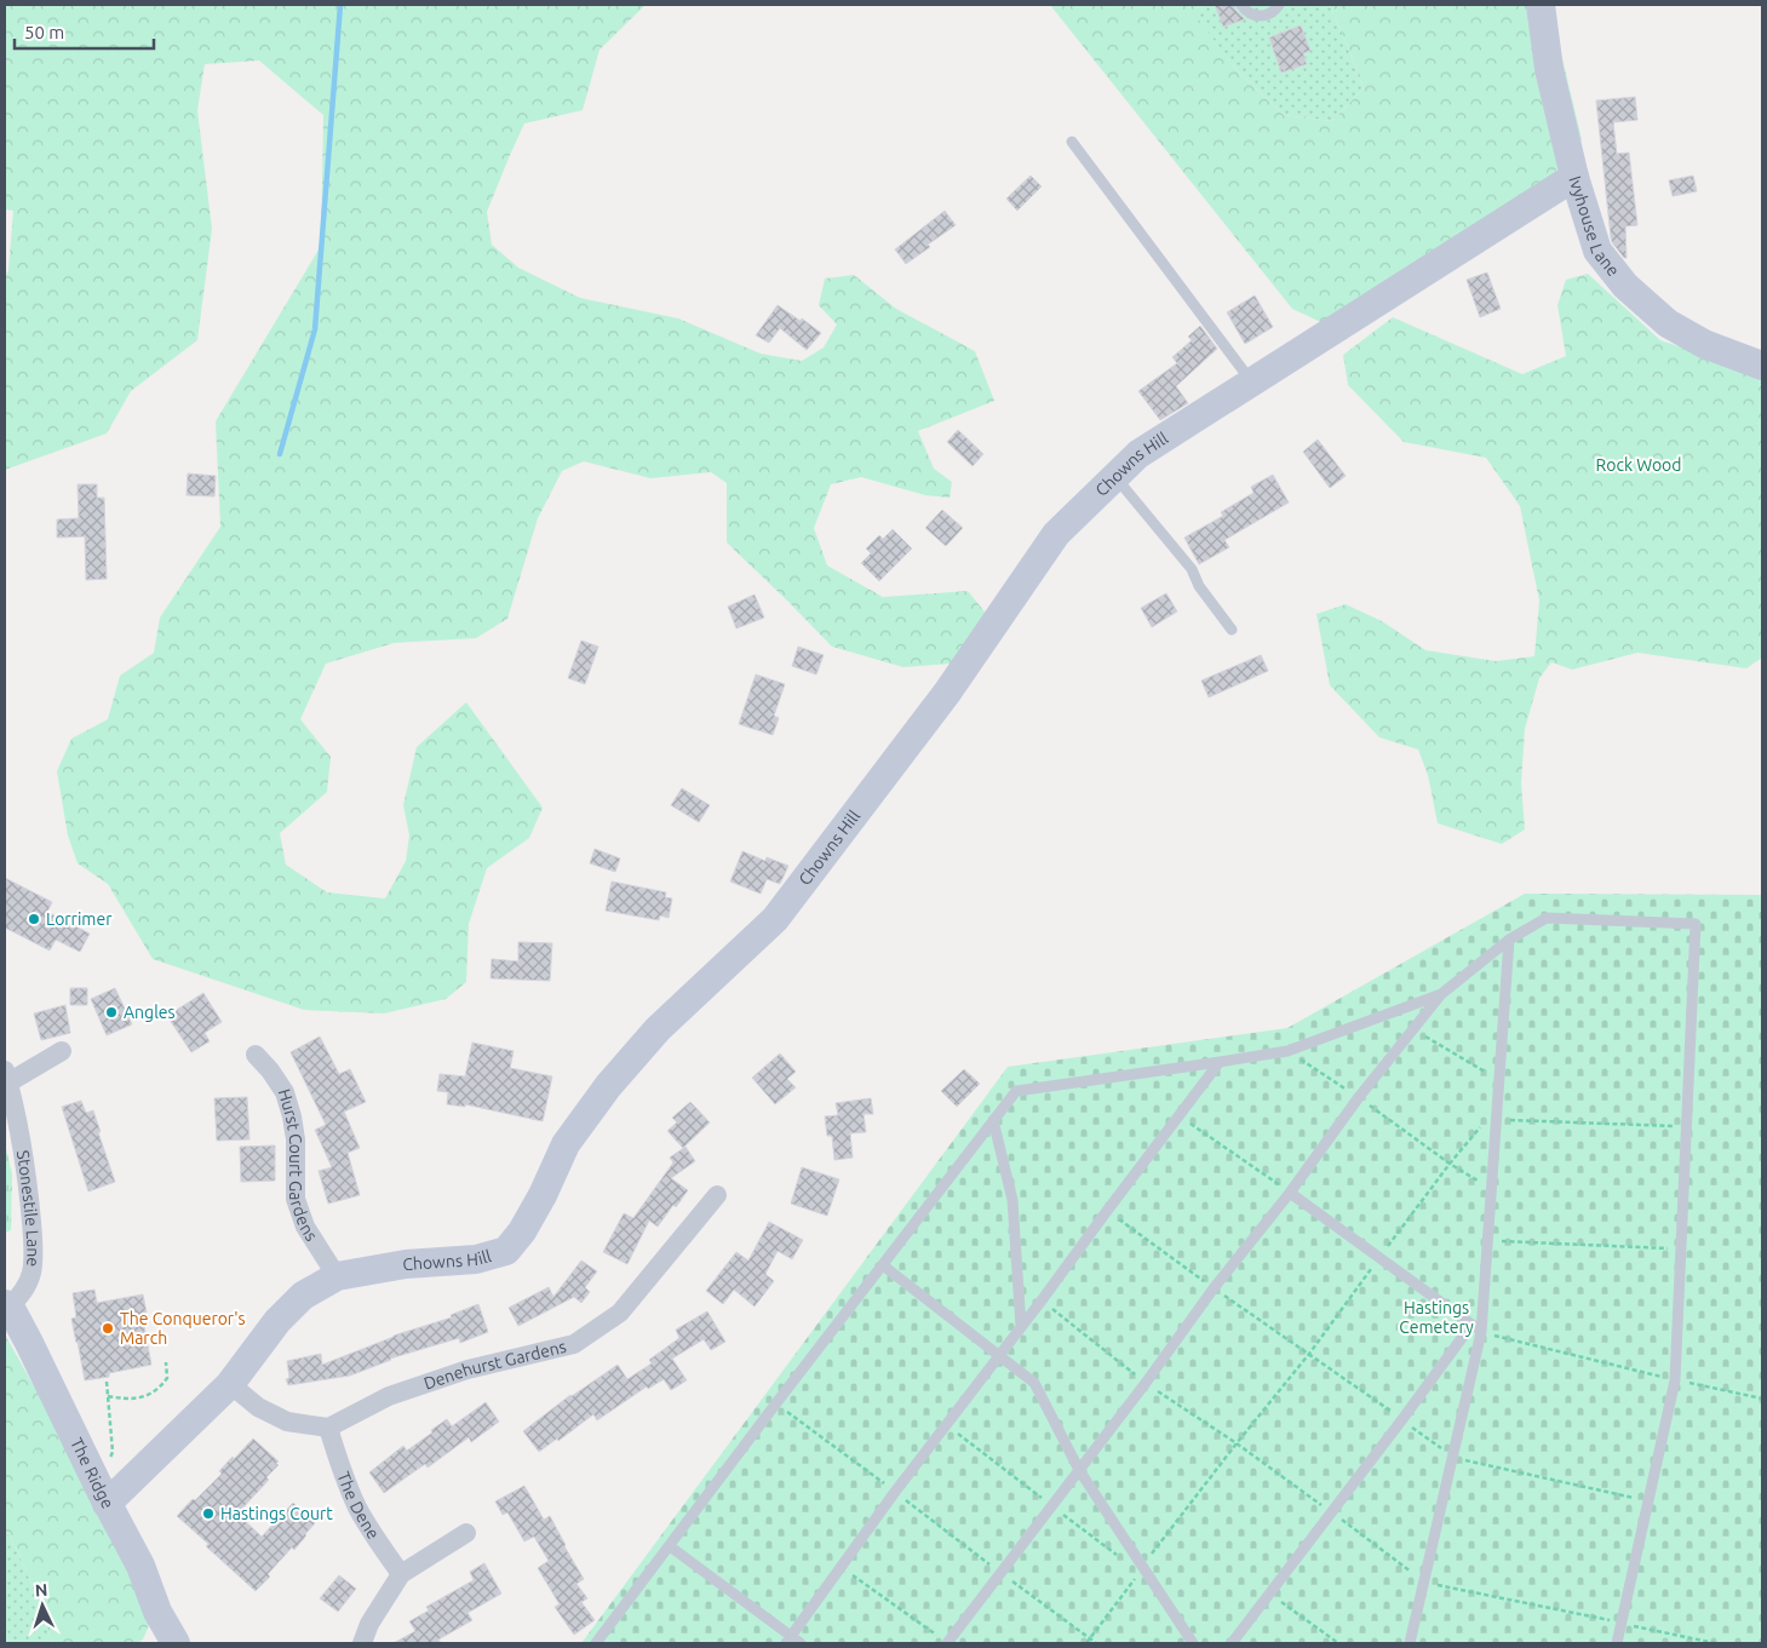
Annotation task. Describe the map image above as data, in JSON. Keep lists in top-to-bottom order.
{
  "streets": {
    "street": [
      "Ivyhouse Lane",
      "Chowns Hill",
      "Hurst Court Gardens",
      "Stonestile Lane",
      "Denehurst Gardens",
      "The Ridge",
      "The Dene"
    ]
  },
  "crossings": [
    ["Ivyhouse Lane", "Chowns Hill"],
    ["Chowns Hill", "Hurst Court Gardens"],
    ["Chowns Hill", "The Ridge"],
    ["Stonestile Lane", "The Ridge"],
    ["Denehurst Gardens", "The Dene"]
  ],
  "parks": ["Rock Wood", "Hastings Cemetery"],
  "places": [
    "Lorrimer",
    "Angles",
    "The Conqueror's March",
    "Hastings Court"
  ],
  "scale_bar": "50 m",
  "north": "top"
}
